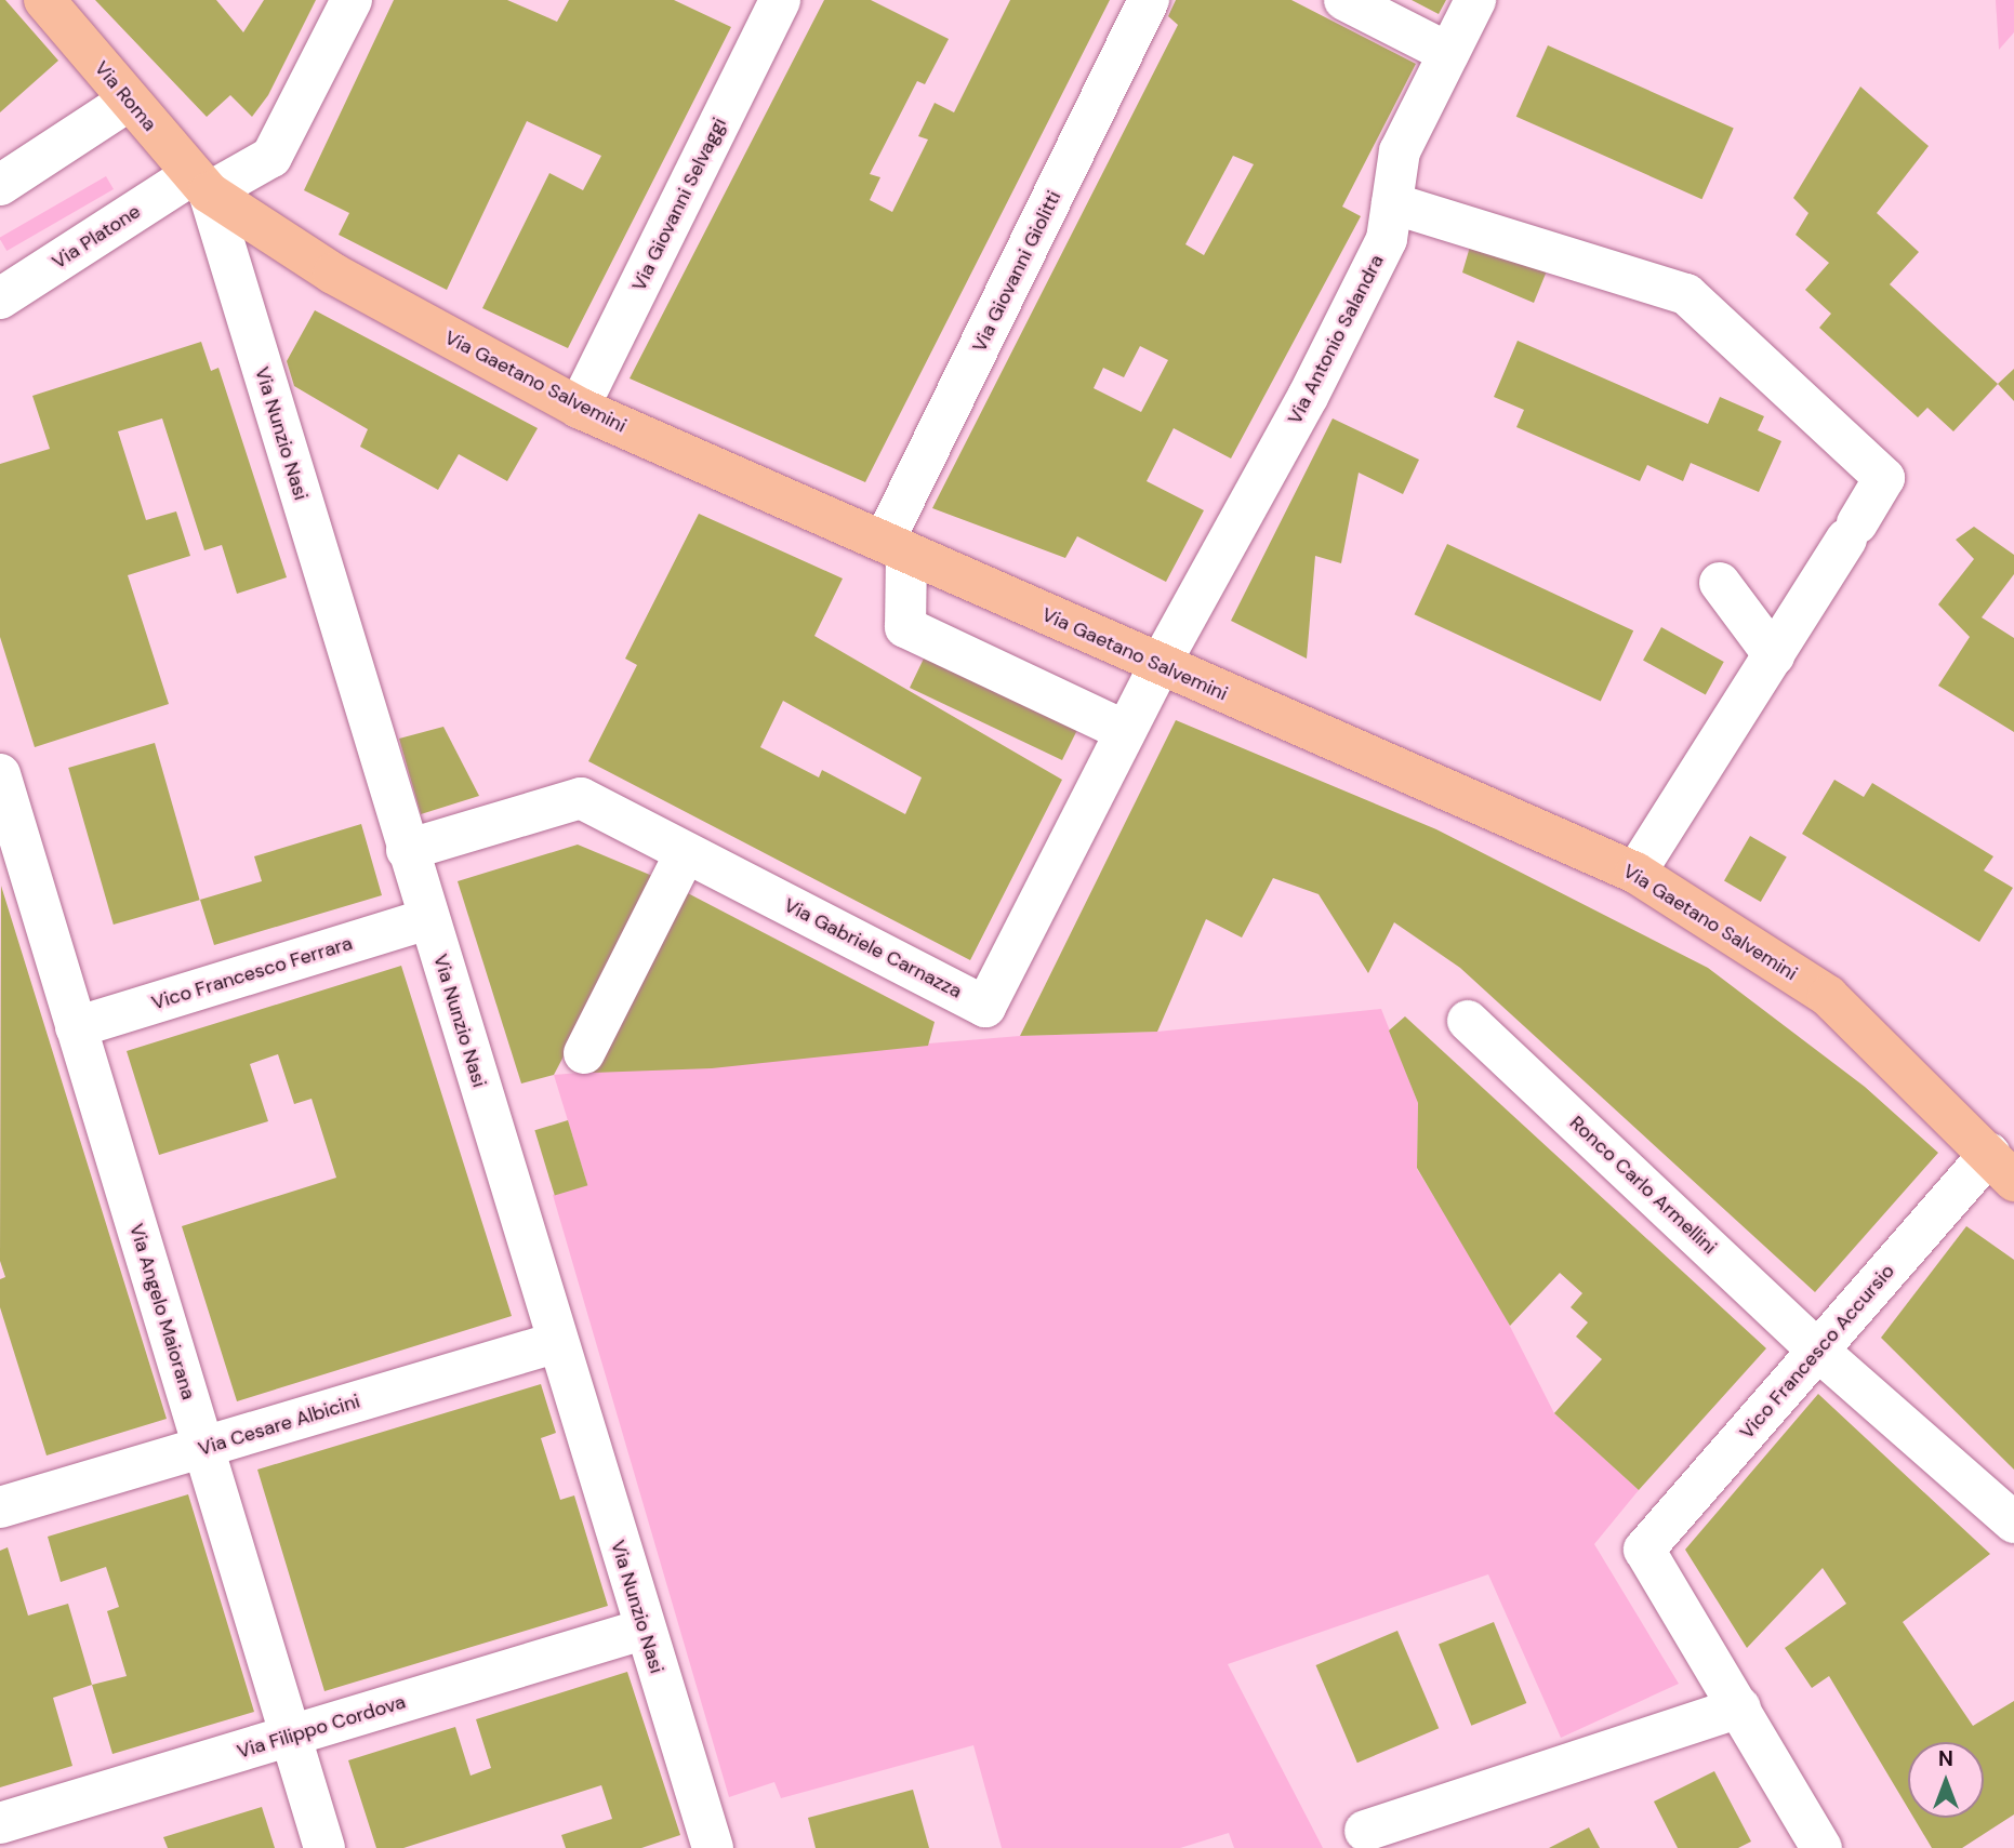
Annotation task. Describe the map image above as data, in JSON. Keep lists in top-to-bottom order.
{
  "streets": {
    "main road": ["Via Roma", "Via Gaetano Salvemini"],
    "street": [
      "Via Giovanni Selvaggi",
      "Via Platone",
      "Via Giovanni Giolitti",
      "Via Antonio Salandra",
      "Via Nunzio Nasi",
      "Via Gabriele Carnazza",
      "Vico Francesco Ferrara",
      "Ronco Carlo Armellini",
      "Via Angelo Maiorana",
      "Vico Francesco Accursio",
      "Via Cesare Albicini",
      "Via Filippo Cordova"
    ]
  },
  "crossings": [
    ["Via Roma", "Via Platone"],
    ["Via Roma", "Via Gaetano Salvemini"],
    ["Via Roma", "Via Nunzio Nasi"],
    ["Via Giovanni Selvaggi", "Via Gaetano Salvemini"],
    ["Via Platone", "Via Gaetano Salvemini"],
    ["Via Platone", "Via Nunzio Nasi"],
    ["Via Giovanni Giolitti", "Via Gaetano Salvemini"],
    ["Via Antonio Salandra", "Via Gaetano Salvemini"],
    ["Via Antonio Salandra", "Via Gabriele Carnazza"],
    ["Via Gaetano Salvemini", "Via Nunzio Nasi"],
    ["Via Gaetano Salvemini", "Via Gabriele Carnazza"],
    ["Via Gaetano Salvemini", "Vico Francesco Accursio"],
    ["Via Nunzio Nasi", "Via Gabriele Carnazza"],
    ["Via Nunzio Nasi", "Vico Francesco Ferrara"],
    ["Via Nunzio Nasi", "Via Cesare Albicini"],
    ["Via Nunzio Nasi", "Via Filippo Cordova"],
    ["Vico Francesco Ferrara", "Via Angelo Maiorana"],
    ["Ronco Carlo Armellini", "Vico Francesco Accursio"],
    ["Via Angelo Maiorana", "Via Cesare Albicini"],
    ["Via Angelo Maiorana", "Via Filippo Cordova"]
  ],
  "north": "top"
}
